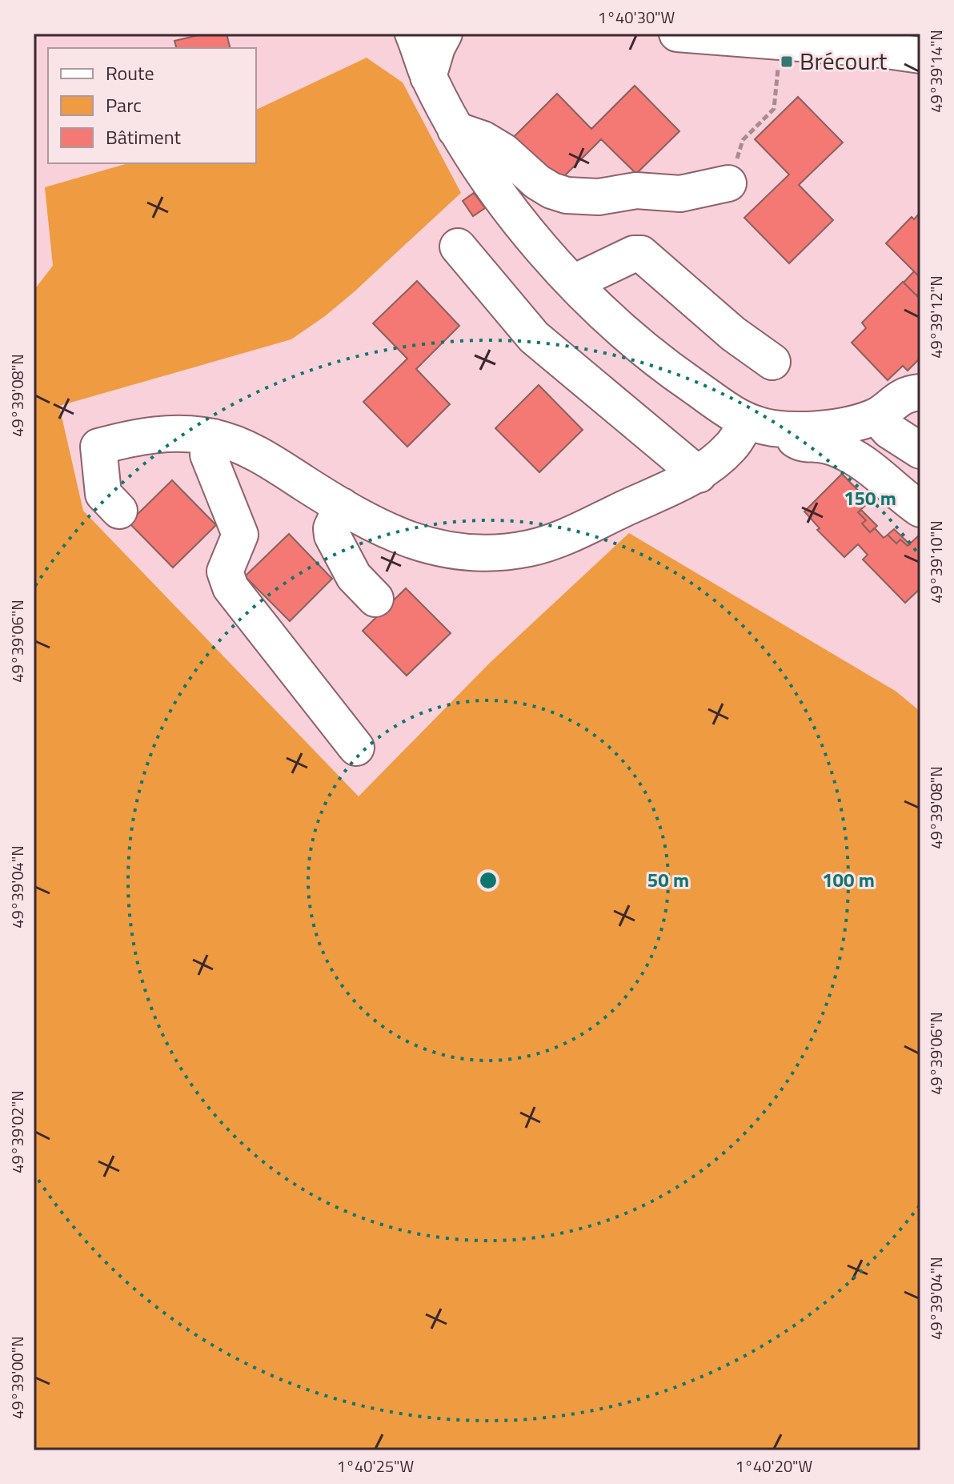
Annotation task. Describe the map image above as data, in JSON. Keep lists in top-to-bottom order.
{
  "places": {
    "transit": ["Brécourt"]
  },
  "legend": ["Route", "Parc", "Bâtiment"],
  "coordinates": [
    "1°40'30\"W",
    "49°39'14\"N",
    "49°39'12\"N",
    "49°39'08\"N",
    "49°39'10\"N",
    "49°39'06\"N",
    "49°39'04\"N",
    "49°39'02\"N",
    "49°39'00\"N",
    "1°40'25\"W",
    "1°40'20\"W"
  ],
  "rings": ["150 m", "50 m", "100 m"]
}
